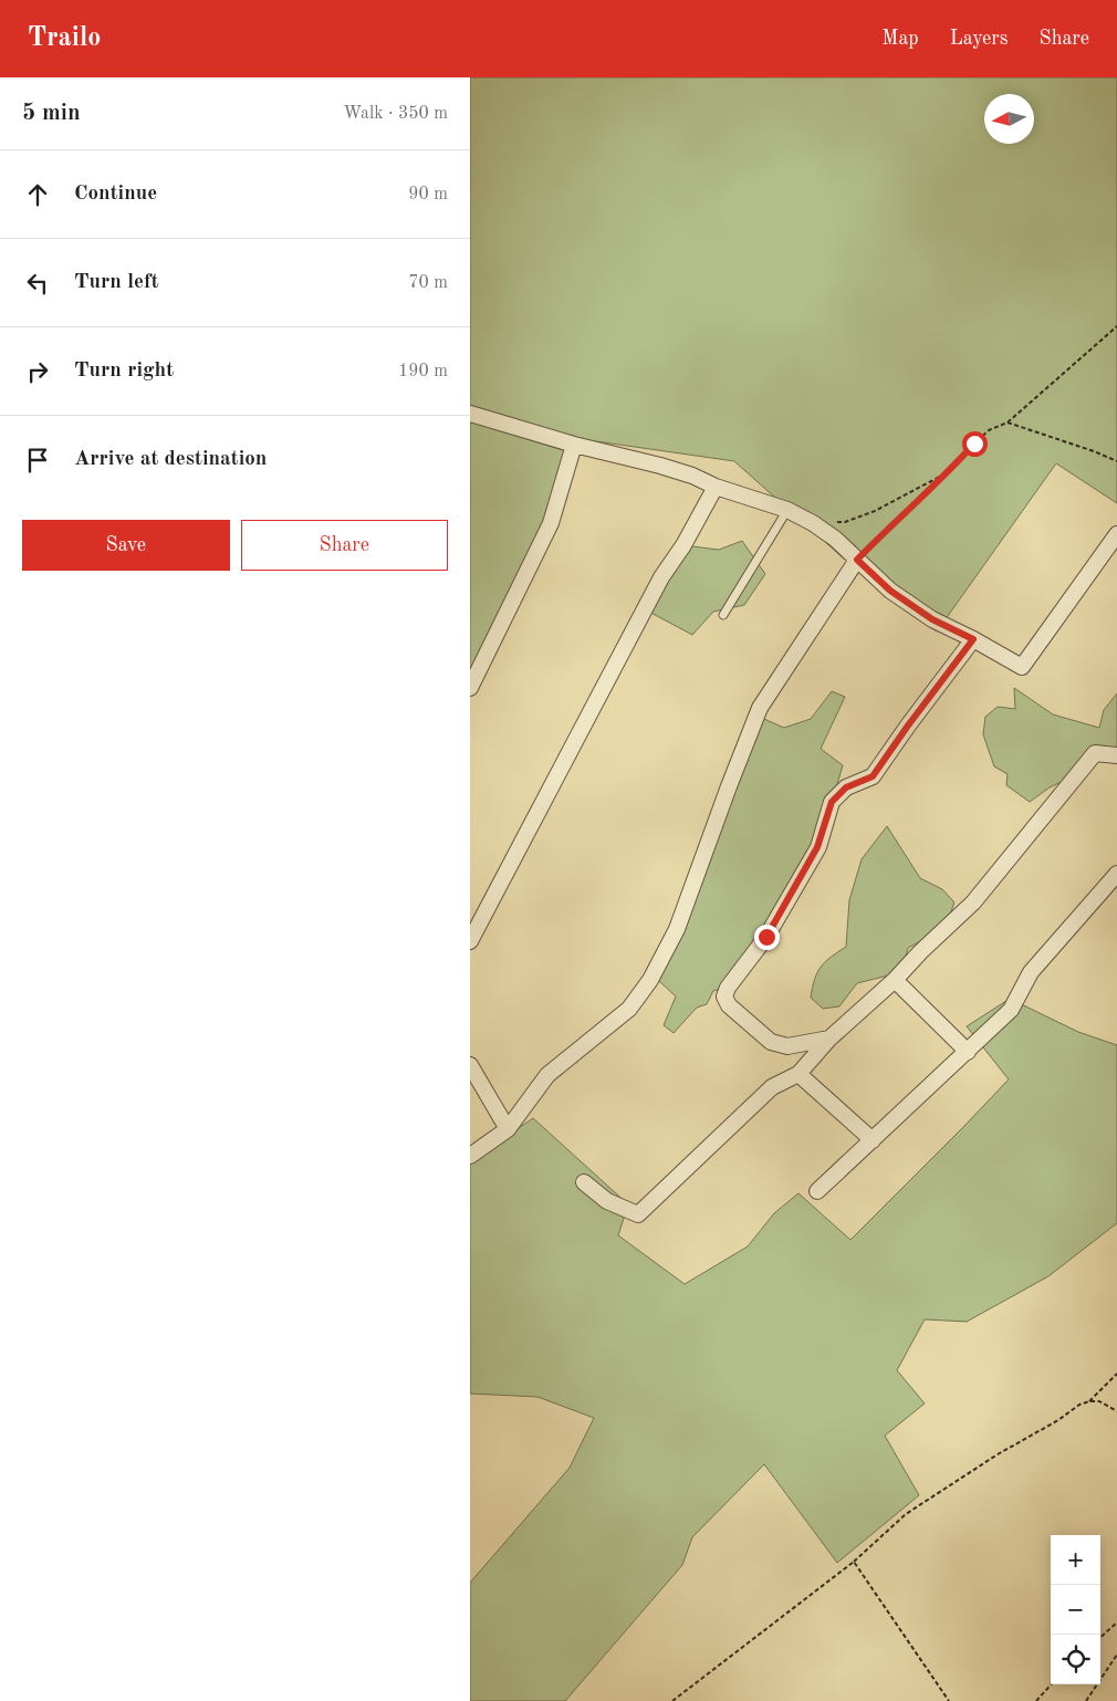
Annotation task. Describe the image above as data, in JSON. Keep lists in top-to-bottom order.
{
  "north": "left",
  "page": {
    "header": "Trailo",
    "nav": ["Map", "Layers", "Share"],
    "heading": ["5 min", "Walk · 350 m"],
    "list": [
      ["Continue", "90 m"],
      ["Turn left", "70 m"],
      ["Turn right", "190 m"],
      "Arrive at destination"
    ],
    "buttons": ["Save", "Share"],
    "map_buttons": ["+", "−"]
  }
}
